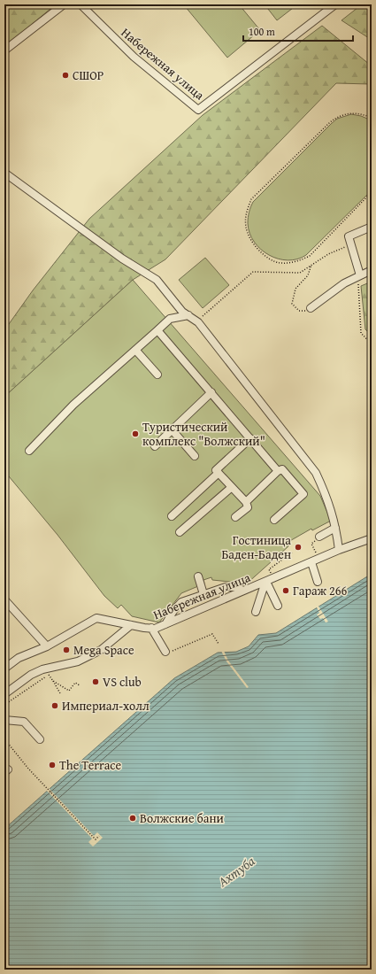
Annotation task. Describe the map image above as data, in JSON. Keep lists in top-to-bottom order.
{
  "streets": {
    "street": ["Набережная улица"]
  },
  "water": ["Ахтуба"],
  "places": [
    "СШОР",
    "Туристический комплекс \"Волжский\"",
    "Гостиница Баден-Баден",
    "Гараж 266",
    "Mega Space",
    "VS club",
    "Империал-холл",
    "The Terrace",
    "Волжские бани"
  ],
  "scale_bar": "100 m"
}
